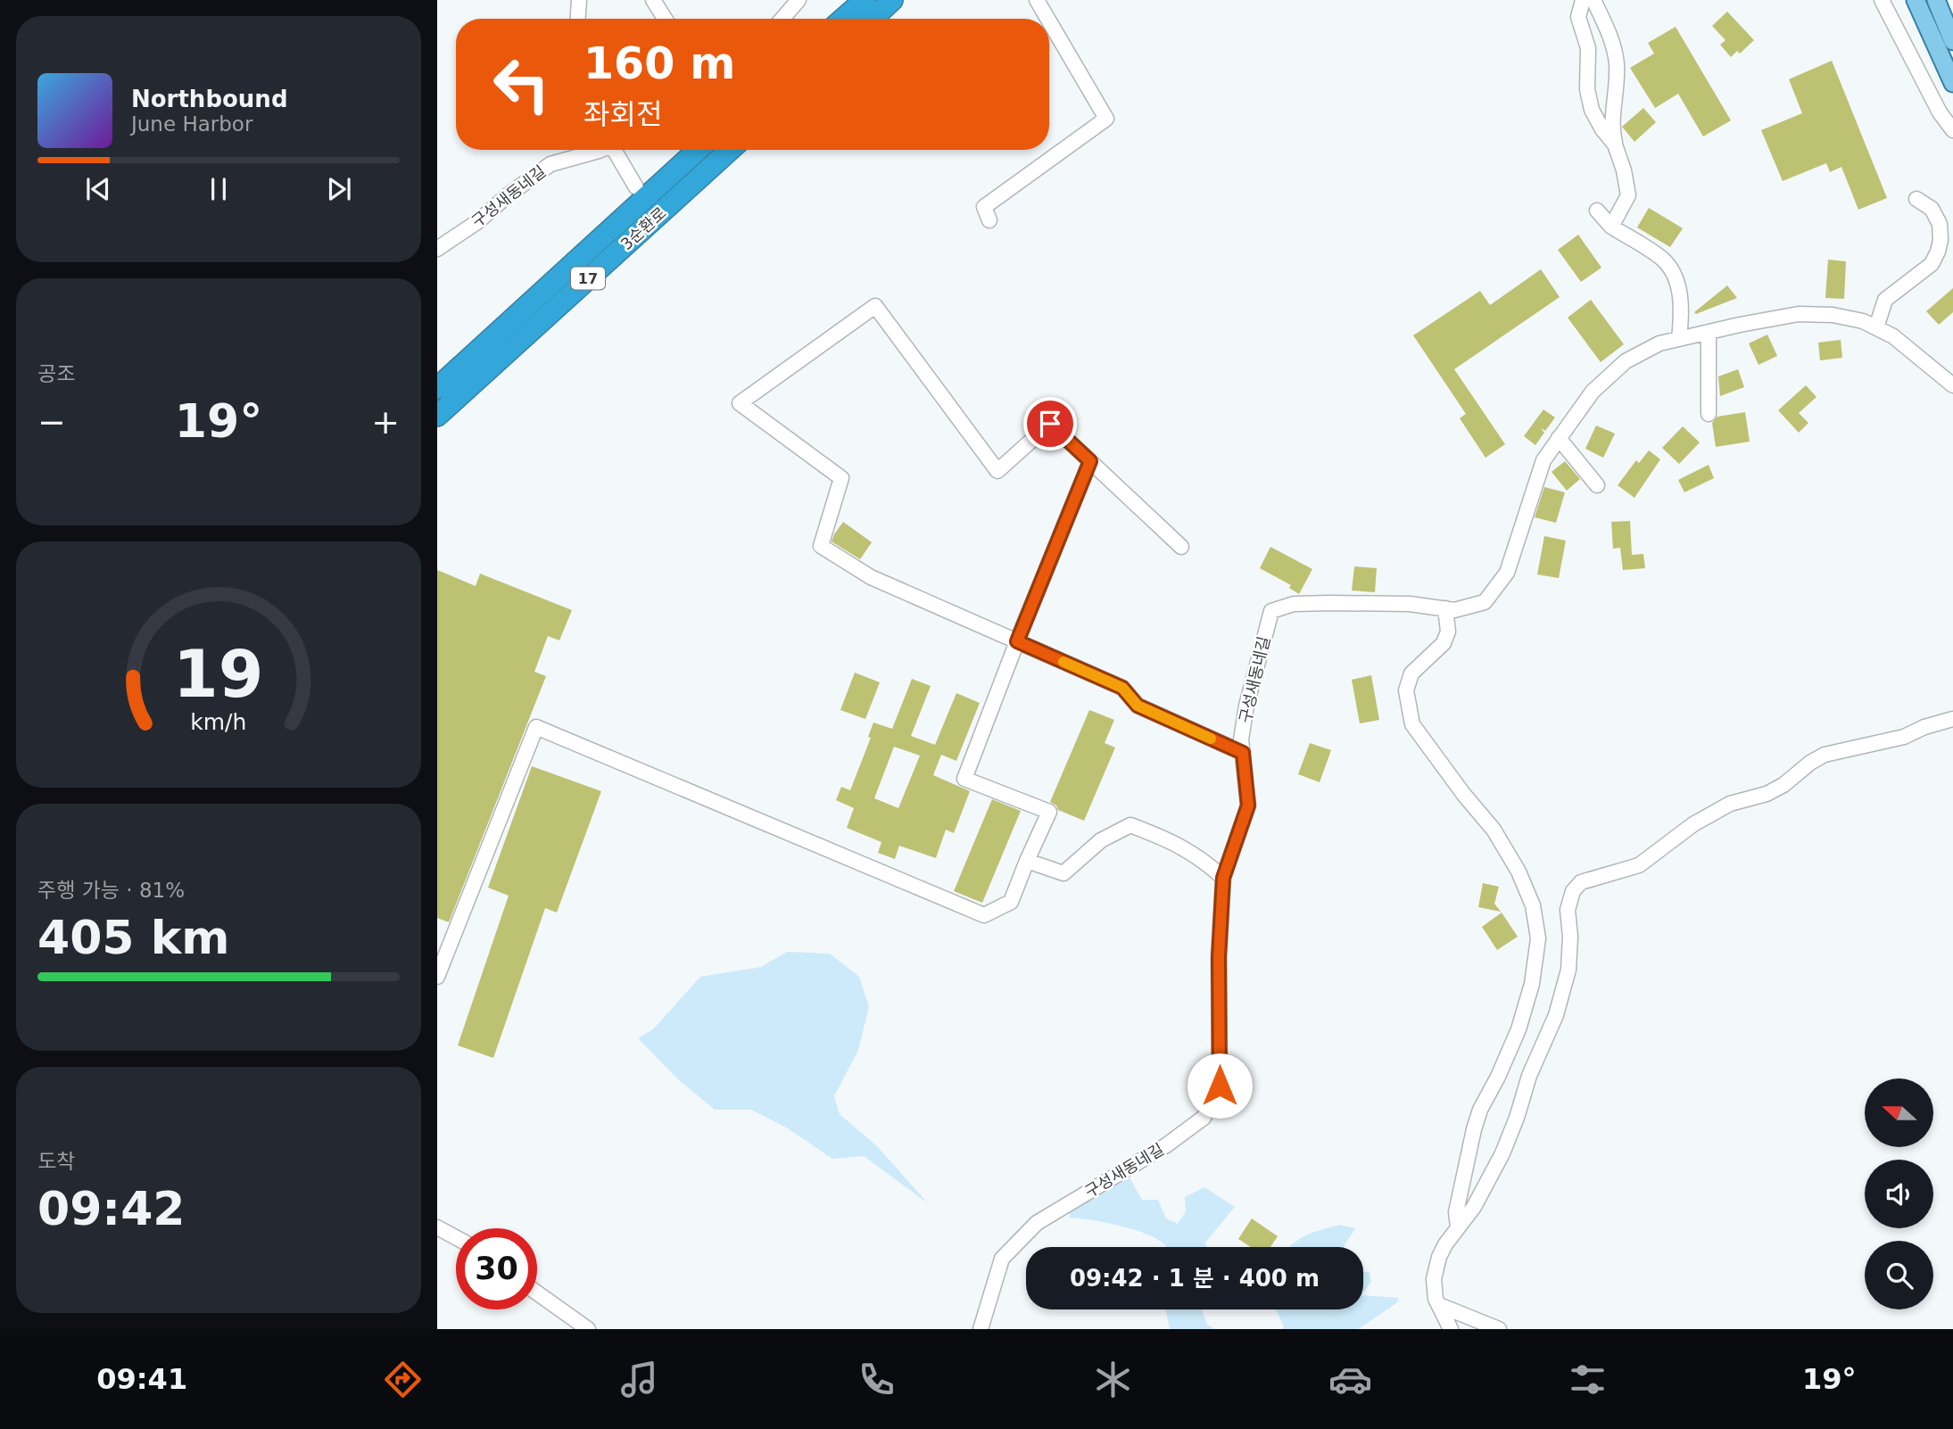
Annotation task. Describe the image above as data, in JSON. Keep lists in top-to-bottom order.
{
  "streets": {
    "highway": ["3순환로", "17"],
    "street": ["구성새동네길"]
  },
  "north": "left",
  "page": {
    "turn": ["160 m", "좌회전"],
    "song": ["Northbound", "June Harbor"],
    "tile": [
      "공조",
      ["주행 가능 · 81%", "405 km"],
      ["도착", "09:42"]
    ],
    "heat": ["−", "19°", "+"],
    "limit": "30",
    "trip": "09:42 · 1 분 · 400 m",
    "tabs": ["09:41", "19°"],
    "gauge": ["19", "km/h"]
  }
}
